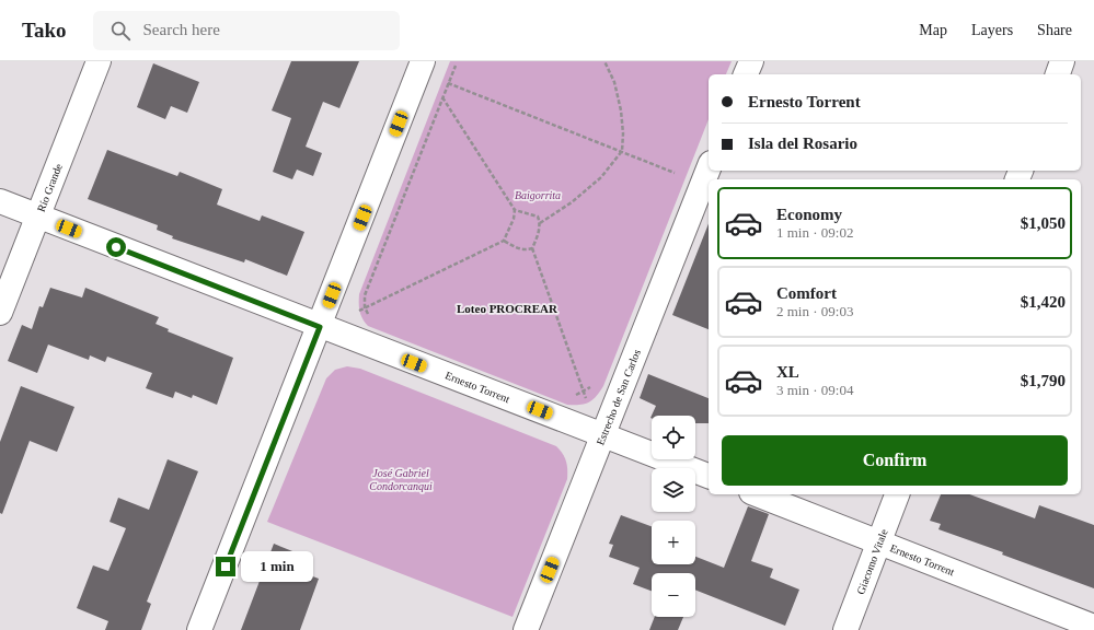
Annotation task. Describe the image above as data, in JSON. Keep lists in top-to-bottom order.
{
  "streets": {
    "street": [
      "Río Grande",
      "Ernesto Torrent",
      "Estrecho de San Carlos",
      "Giacomo Vitale"
    ]
  },
  "crossings": [
    ["Río Grande", "Ernesto Torrent"],
    ["Ernesto Torrent", "Estrecho de San Carlos"],
    ["Ernesto Torrent", "Giacomo Vitale"]
  ],
  "districts": ["Loteo PROCREAR"],
  "parks": ["Baigorrita", "José Gabriel Condorcanqui"],
  "page": {
    "header": "Tako",
    "search": "Search here",
    "nav": ["Map", "Layers", "Share"],
    "banner": ["Ernesto Torrent", "Isla del Rosario"],
    "list": [
      {
        "name": "Economy",
        "note": "1 min · 09:02",
        "value": "$1,050"
      },
      {
        "name": "Comfort",
        "note": "2 min · 09:03",
        "value": "$1,420"
      },
      {
        "name": "XL",
        "note": "3 min · 09:04",
        "value": "$1,790"
      }
    ],
    "map_buttons": ["+", "−"],
    "buttons": "Confirm",
    "bubble": "1 min"
  }
}
